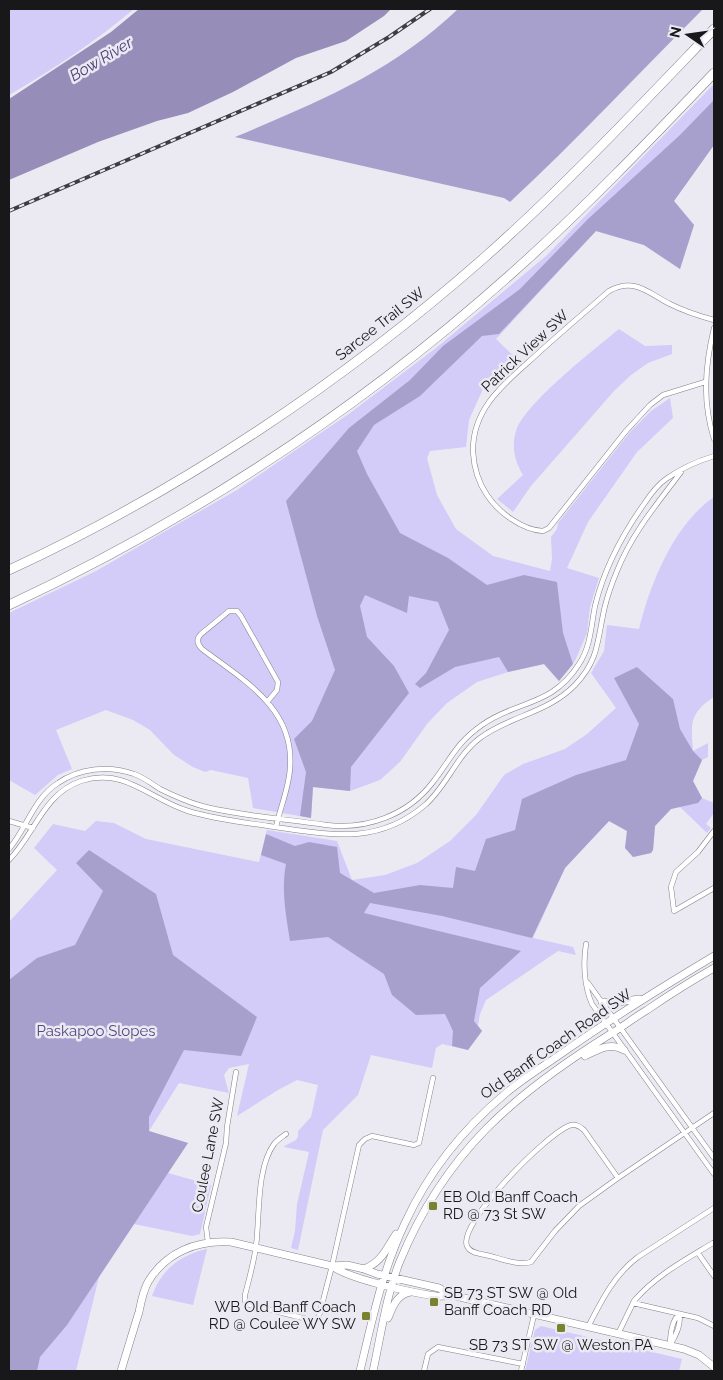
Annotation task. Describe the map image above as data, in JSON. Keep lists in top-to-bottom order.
{
  "streets": {
    "highway": ["Sarcee Trail SW"],
    "main road": ["Old Banff Coach Road SW"],
    "street": ["Patrick View SW", "Coulee Lane SW"]
  },
  "water": ["Bow River"],
  "parks": ["Paskapoo Slopes"],
  "places": {
    "transit": [
      "EB Old Banff Coach RD @ 73 St SW",
      "SB 73 ST SW @ Old Banff Coach RD",
      "WB Old Banff Coach RD @ Coulee WY SW",
      "SB 73 ST SW @ Weston PA"
    ]
  },
  "north": "left"
}
